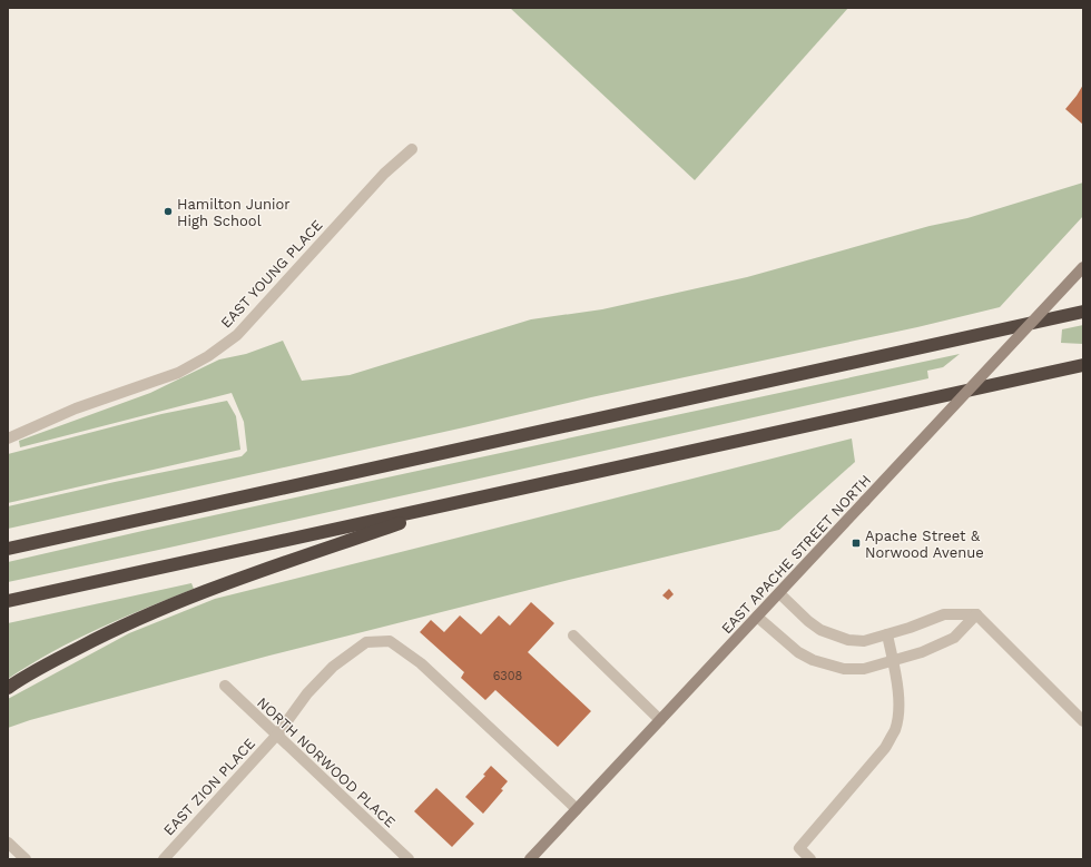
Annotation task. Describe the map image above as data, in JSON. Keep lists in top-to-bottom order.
{
  "streets": {
    "main road": ["EAST APACHE STREET NORTH"],
    "street": ["EAST YOUNG PLACE", "NORTH NORWOOD PLACE", "EAST ZION PLACE"]
  },
  "crossings": [
    ["EAST APACHE STREET NORTH", "EAST ZION PLACE"],
    ["NORTH NORWOOD PLACE", "EAST ZION PLACE"]
  ],
  "places": {
    "other": ["Hamilton Junior High School"],
    "transit": ["Apache Street & Norwood Avenue"]
  },
  "house_numbers": ["6308"]
}
